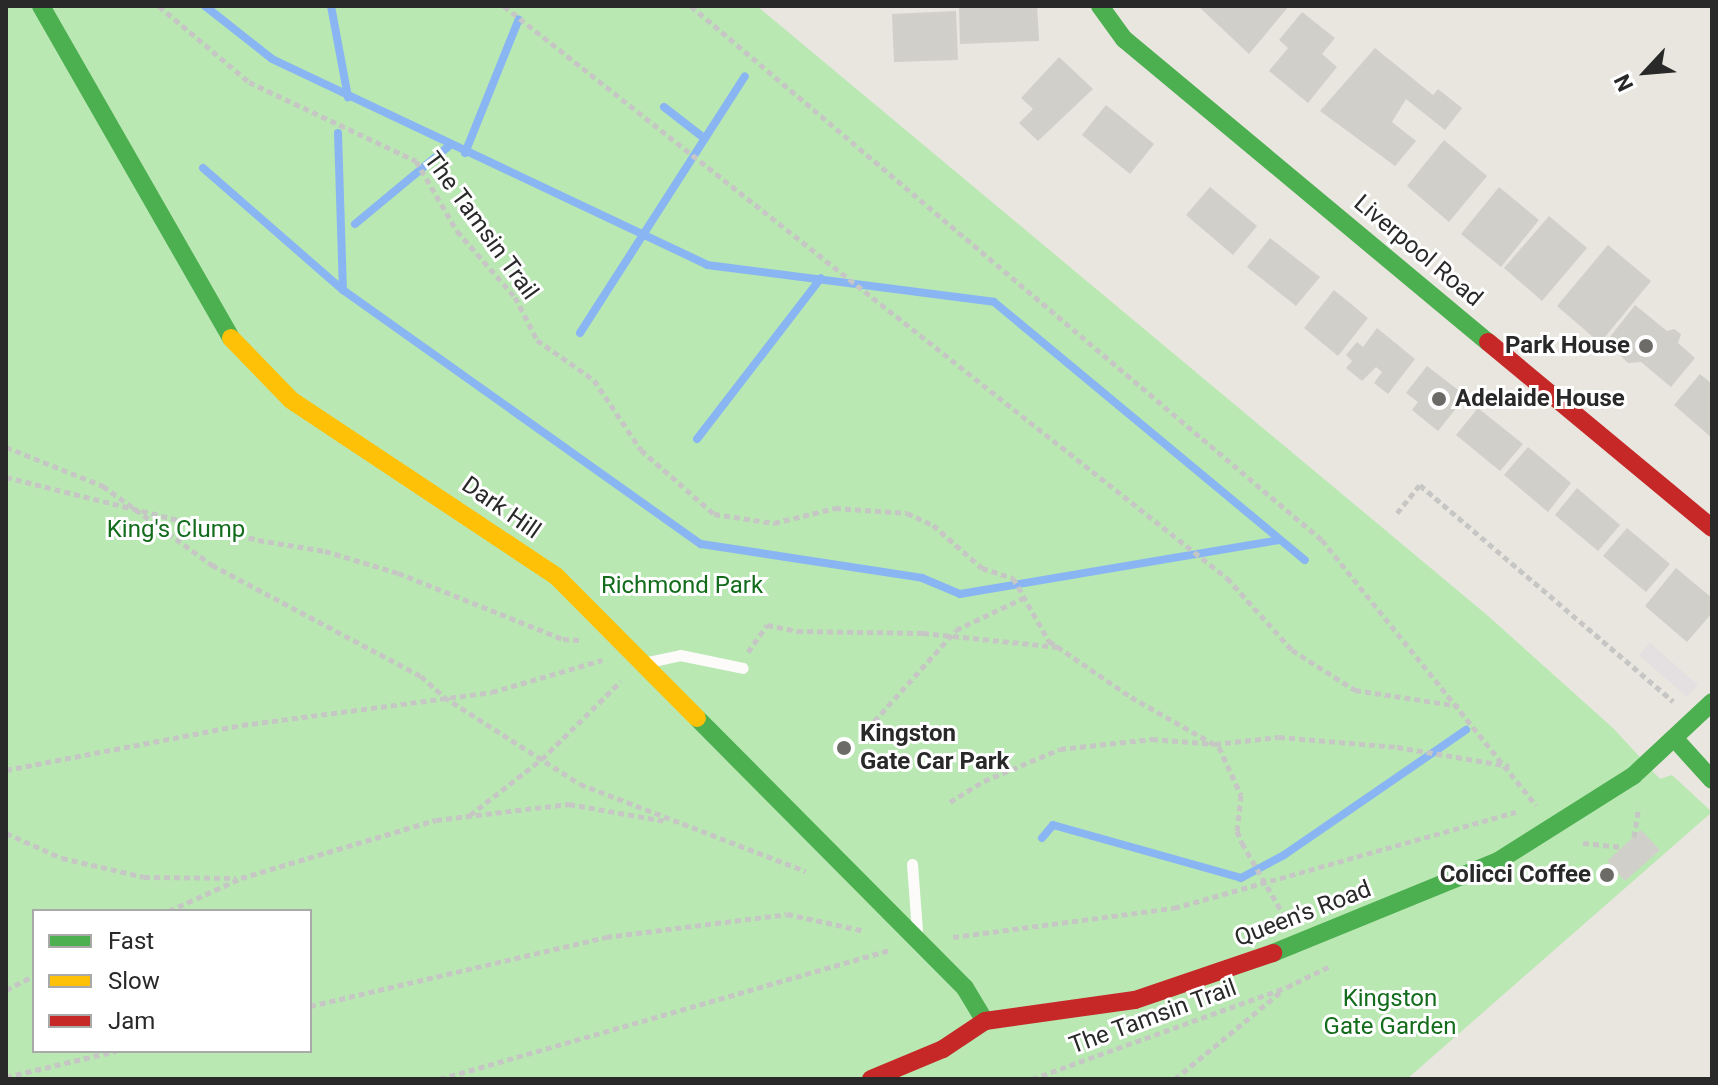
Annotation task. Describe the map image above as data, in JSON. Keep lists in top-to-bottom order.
{
  "streets": {
    "street": ["Liverpool Road", "Dark Hill", "Queen's Road"],
    "path": ["The Tamsin Trail"]
  },
  "crossings": [
    ["Dark Hill", "Queen's Road"]
  ],
  "parks": ["King's Clump", "Richmond Park", "Kingston Gate Garden"],
  "places": [
    "Park House",
    "Adelaide House",
    "Kingston Gate Car Park",
    "Colicci Coffee"
  ],
  "legend": ["Fast", "Slow", "Jam"],
  "north": "bottom left"
}
